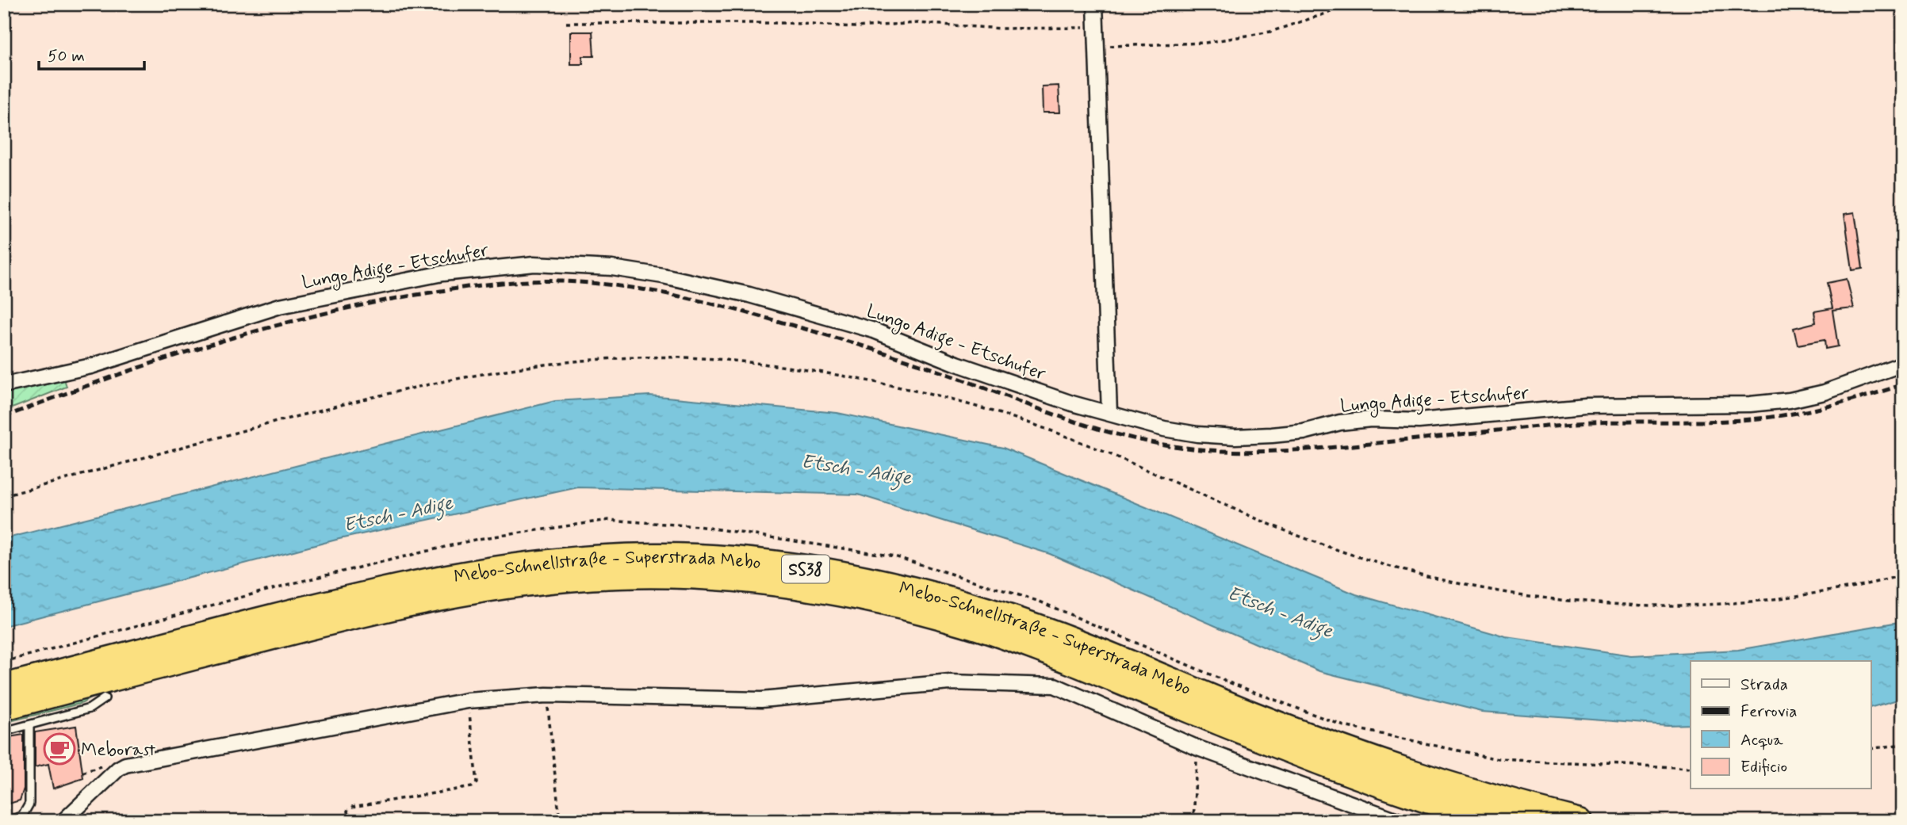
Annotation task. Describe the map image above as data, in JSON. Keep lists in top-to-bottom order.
{
  "streets": {
    "highway": ["SS38", "Mebo-Schnellstraße - Superstrada Mebo"],
    "street": ["Lungo Adige - Etschufer"]
  },
  "water": ["Etsch - Adige"],
  "places": {
    "cafe": ["Meborast"]
  },
  "legend": [
    "Strada",
    "Ferrovia",
    "Acqua",
    "Edificio"
  ],
  "scale_bar": "50 m"
}
